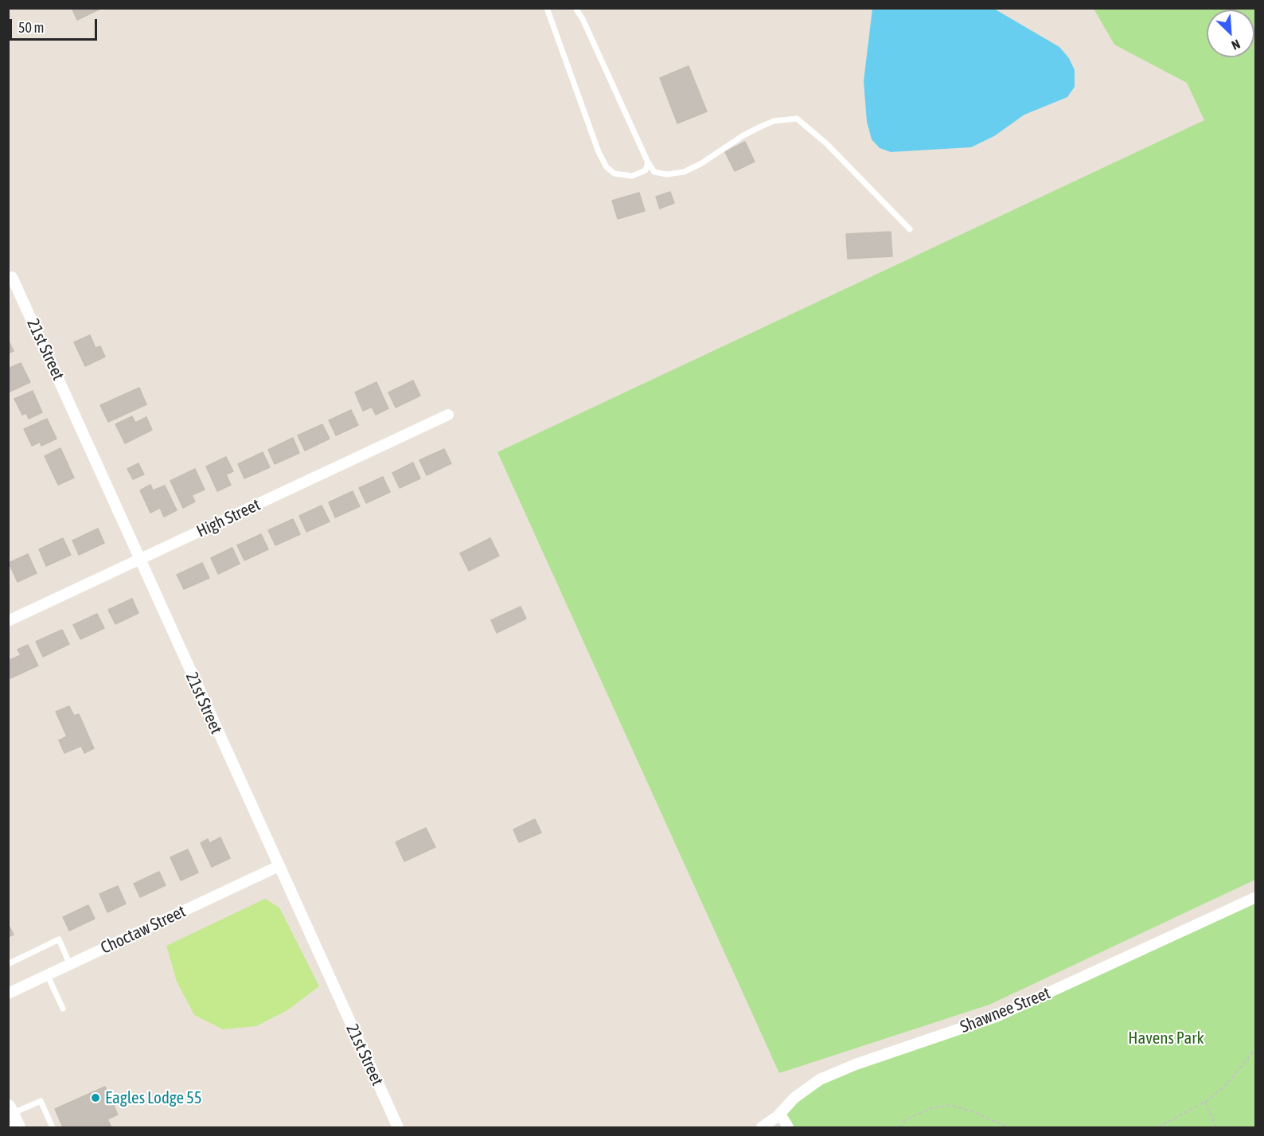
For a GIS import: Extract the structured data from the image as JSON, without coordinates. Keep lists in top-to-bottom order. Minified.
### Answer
{"streets":{"street":["21st Street","High Street","Choctaw Street","Shawnee Street"]},"crossings":[["21st Street","High Street"],["21st Street","Choctaw Street"]],"parks":["Havens Park"],"places":["Eagles Lodge 55"],"scale_bar":"50 m","north":"bottom right"}
